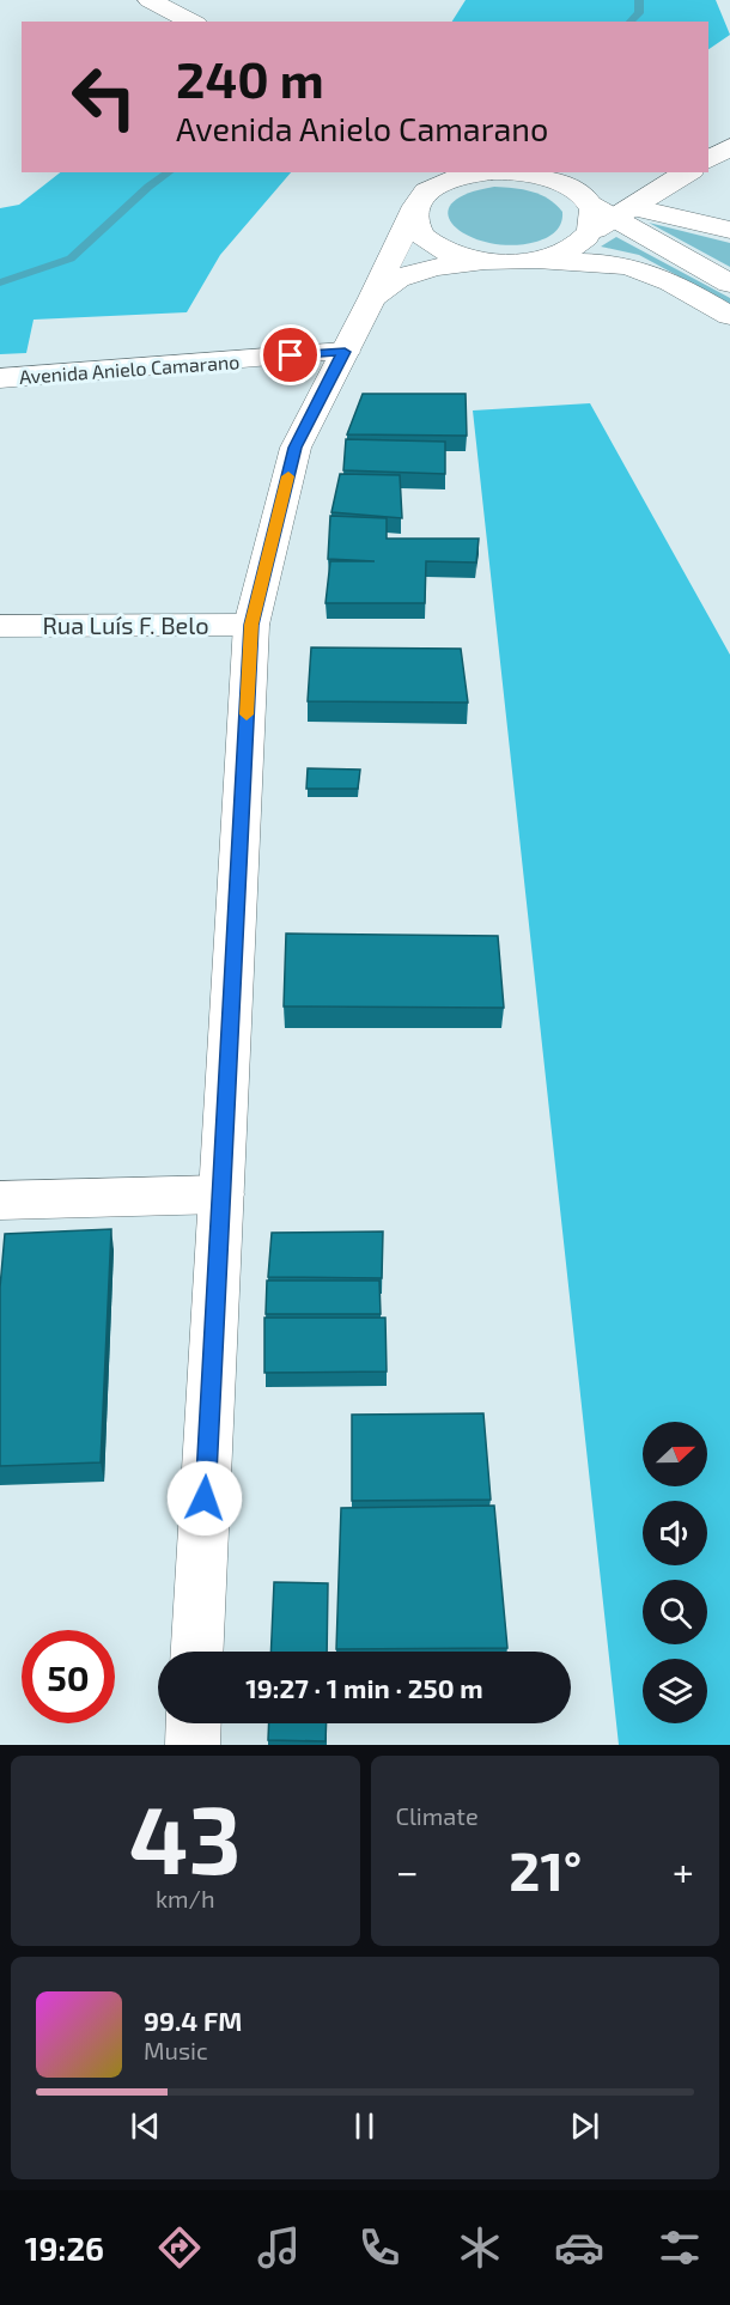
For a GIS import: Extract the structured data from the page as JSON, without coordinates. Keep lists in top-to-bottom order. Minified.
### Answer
{"streets":{"main road":["Avenida Anielo Camarano","Rua Luís F. Belo"]},"north":"right","page":{"turn":["240 m","Avenida Anielo Camarano"],"limit":"50","trip":"19:27 · 1 min · 250 m","tile":[["43","km/h"],"Climate"],"heat":["−","21°","+"],"song":["99.4 FM","Music"],"tabs":"19:26"}}
